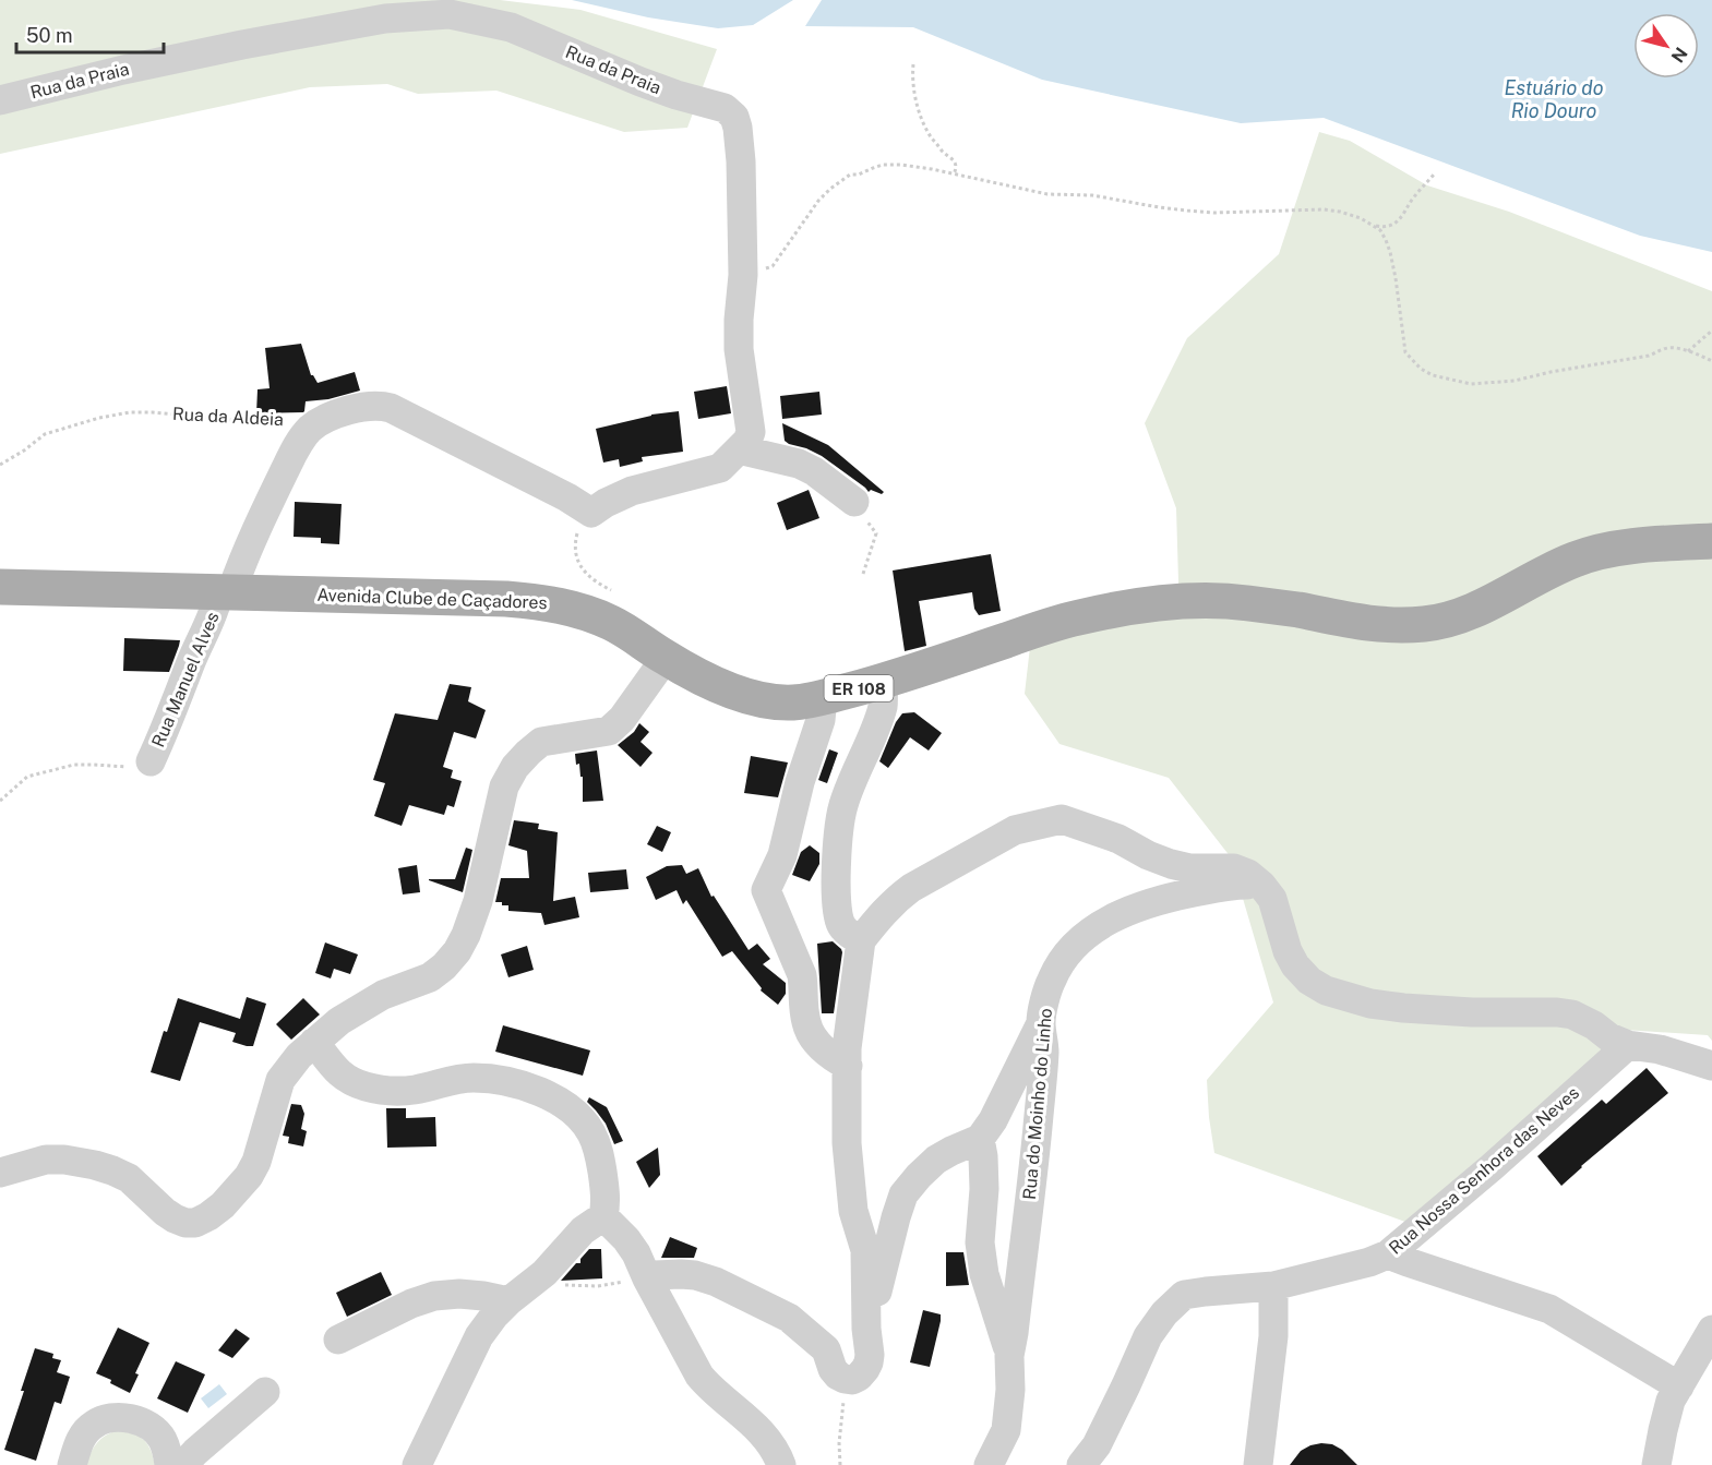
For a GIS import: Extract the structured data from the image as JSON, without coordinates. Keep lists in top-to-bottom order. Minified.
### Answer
{"streets":{"main road":["Avenida Clube de Caçadores","ER 108"],"street":["Rua da Praia","Rua Manuel Alves","Rua do Moinho do Linho","Rua Nossa Senhora das Neves"],"path":["Rua da Aldeia"]},"crossings":[["Rua da Aldeia","Rua Manuel Alves"],["Avenida Clube de Caçadores","Rua Manuel Alves"]],"water":["Estuário do Rio Douro"],"scale_bar":"50 m","north":"bottom right"}
